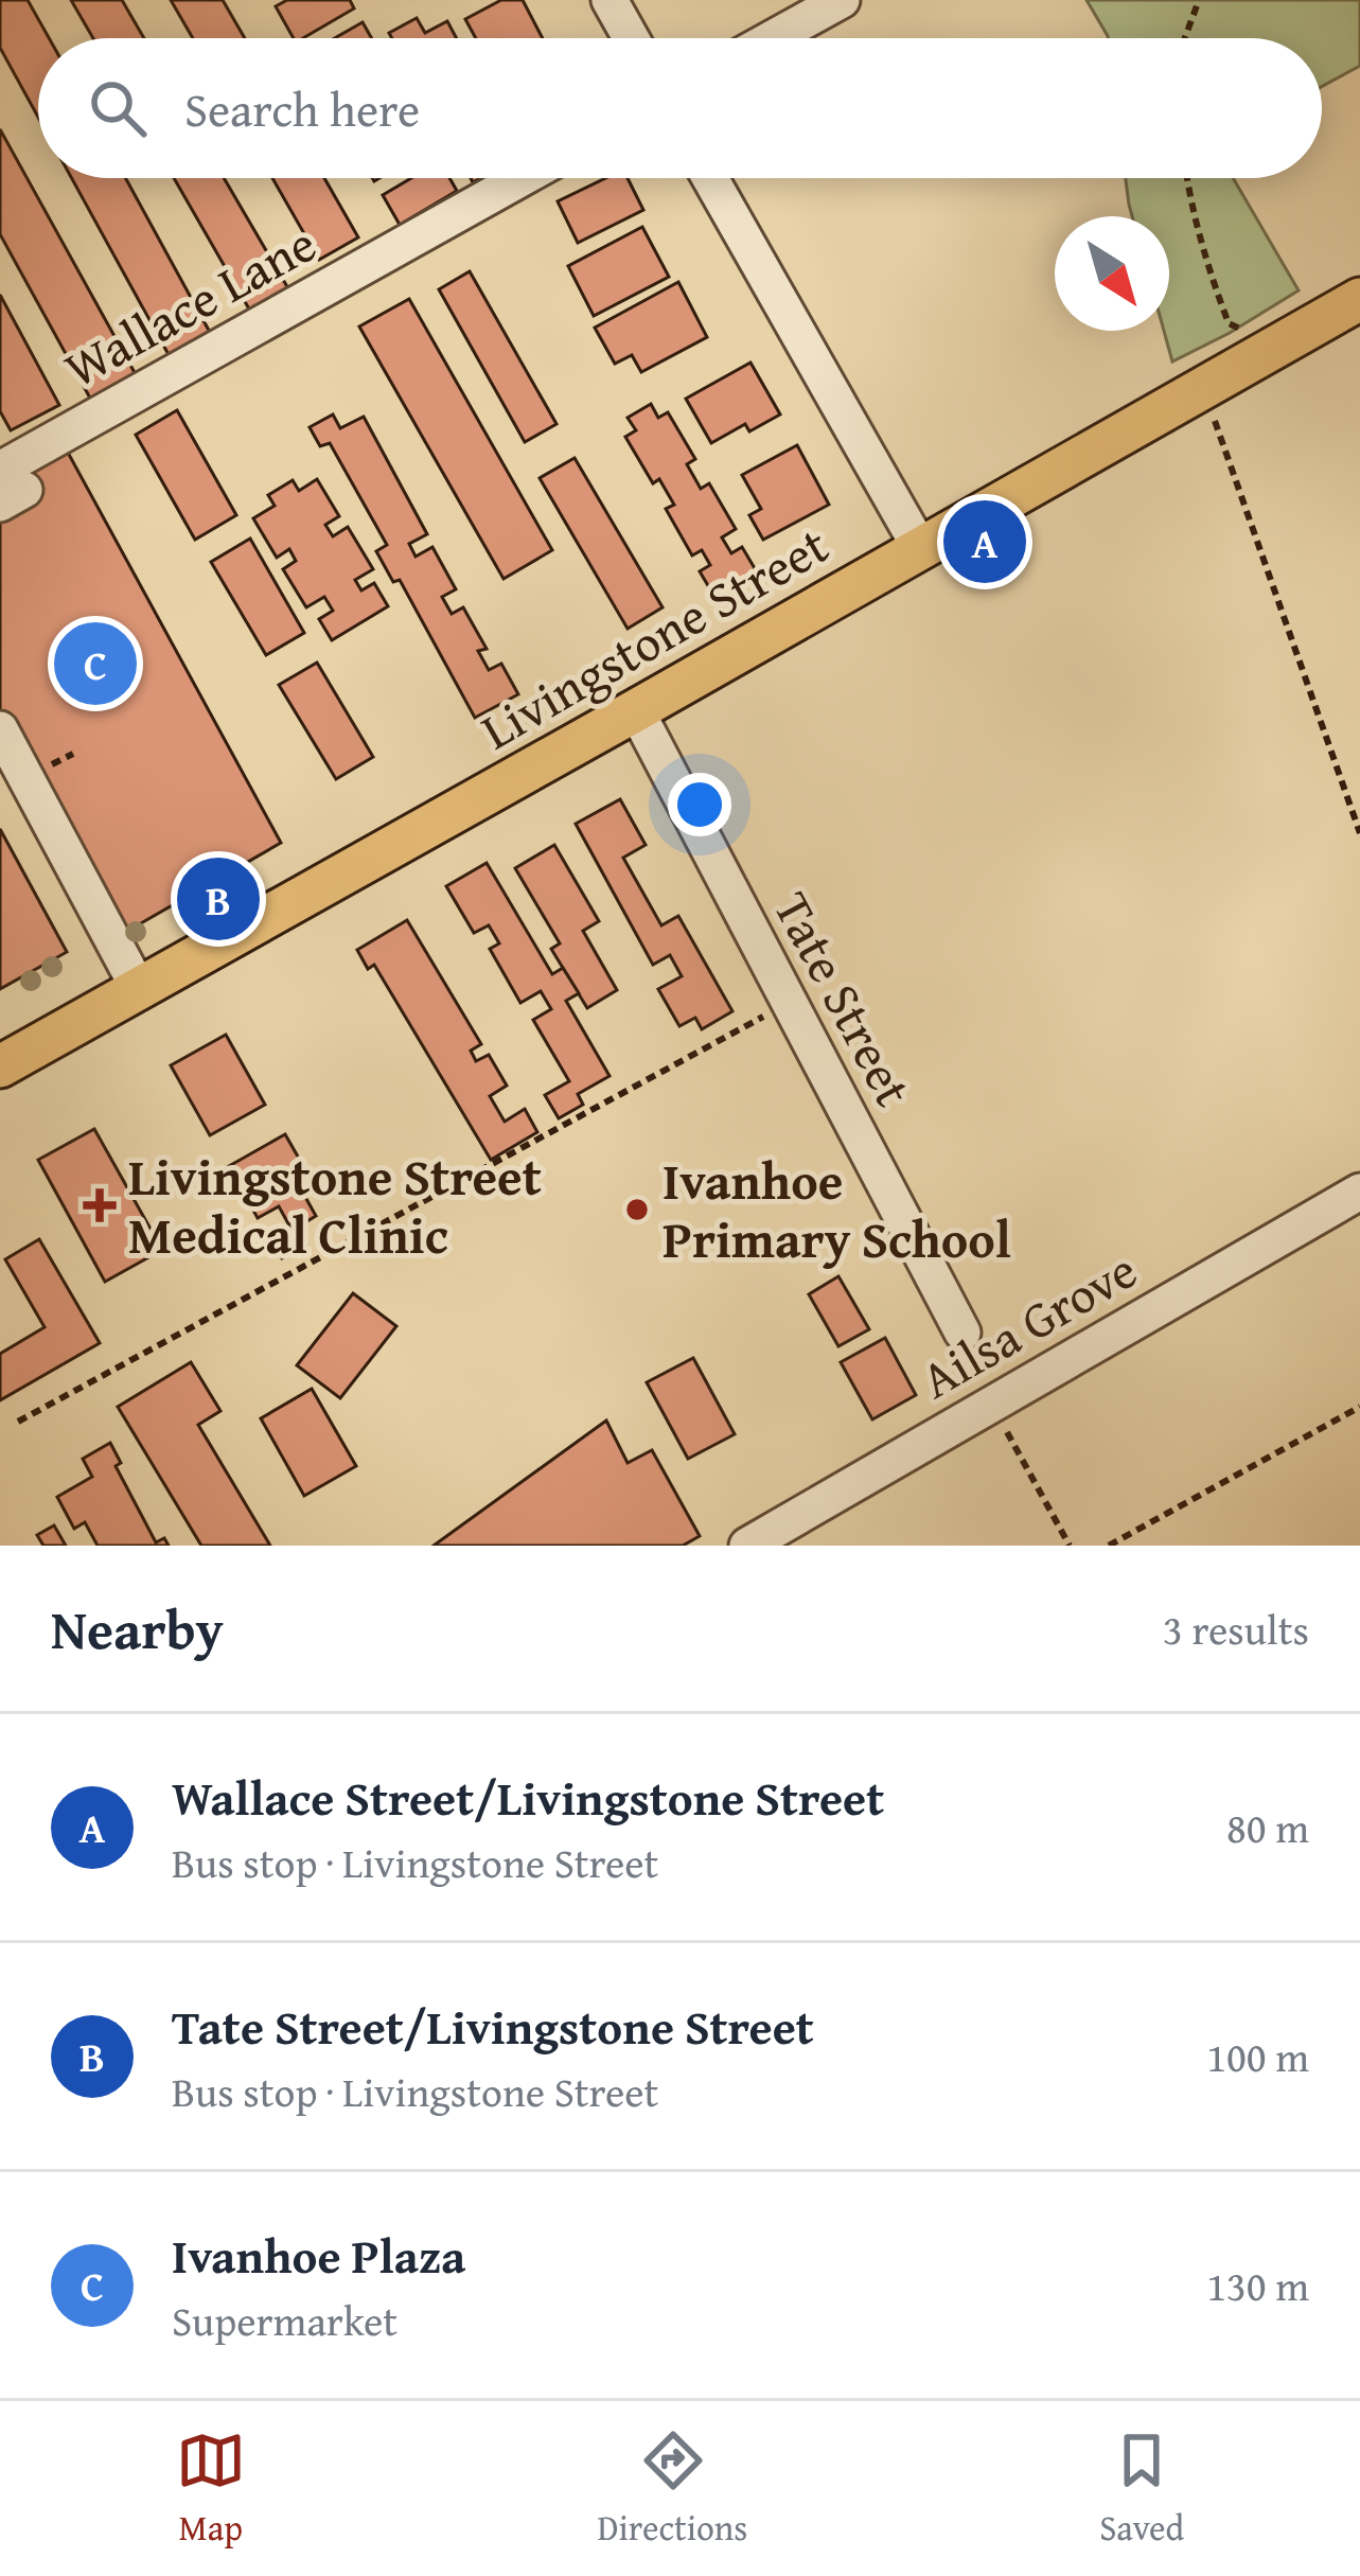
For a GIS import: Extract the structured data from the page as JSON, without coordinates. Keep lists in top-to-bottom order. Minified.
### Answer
{"streets":{"main road":["Livingstone Street"],"street":["Wallace Lane","Tate Street","Ailsa Grove"]},"crossings":[["Livingstone Street","Tate Street"]],"places":{"health":["Livingstone Street Medical Clinic"],"other":["Ivanhoe Primary School"]},"north":"bottom right","page":{"search":"Search here","pins":["A","C","B"],"heading":["Nearby","3 results"],"list":[{"mark":"A","name":"Wallace Street/Livingstone Street","note":"Bus stop · Livingstone Street","value":"80 m"},{"mark":"B","name":"Tate Street/Livingstone Street","note":"Bus stop · Livingstone Street","value":"100 m"},{"mark":"C","name":"Ivanhoe Plaza","note":"Supermarket","value":"130 m"}],"nav":["Map","Directions","Saved"]}}
